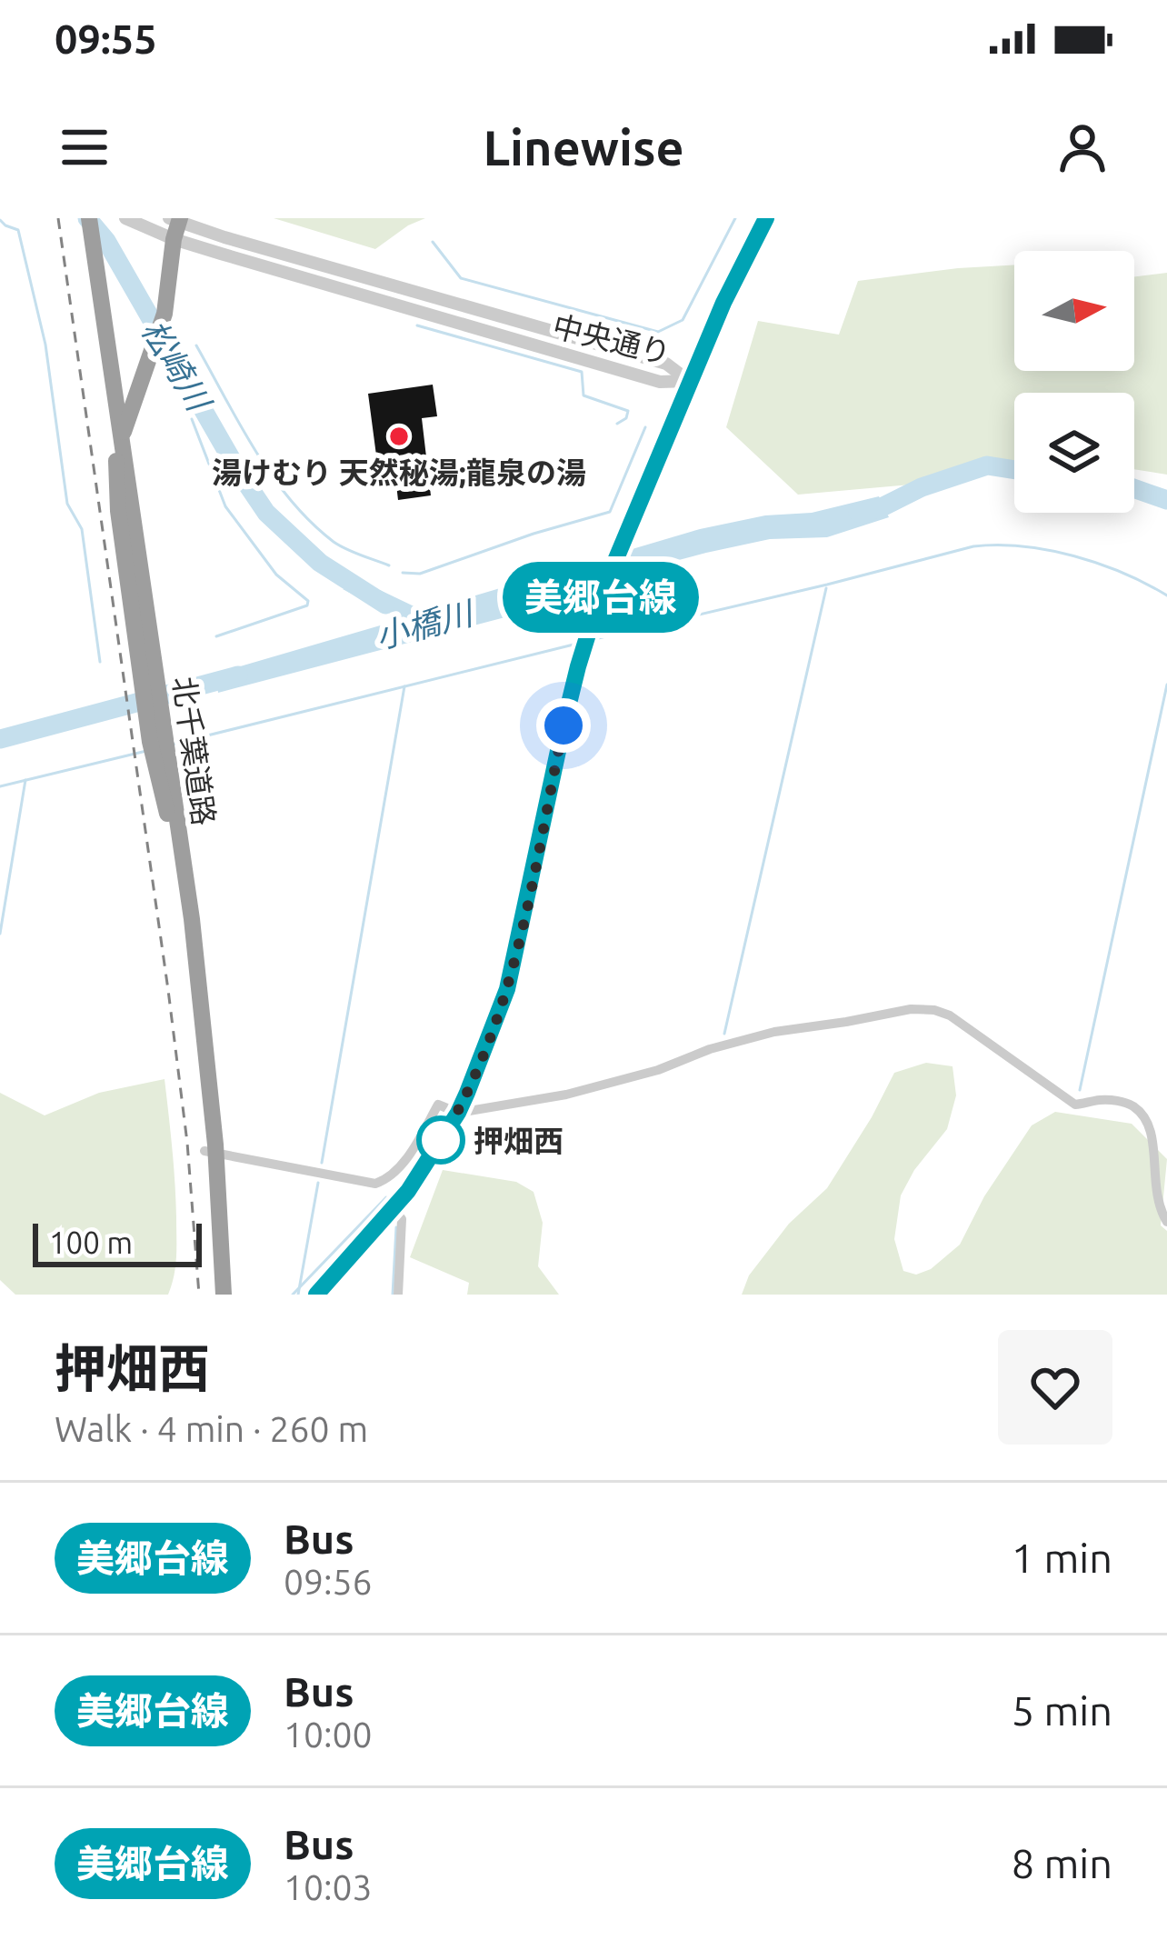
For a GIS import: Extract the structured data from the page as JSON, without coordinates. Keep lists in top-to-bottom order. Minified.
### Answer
{"streets":{"highway":["北千葉道路"],"street":["中央通り"]},"water":["松崎川","小橋川"],"places":["湯けむり 天然秘湯;龍泉の湯","押畑西"],"lines":["bus line 美郷台線"],"scale_bar":"100 m","north":"right","page":{"status":"09:55","header":"Linewise","on_map":"美郷台線","scale":"100 m","heading":["押畑西","Walk · 4 min · 260 m"],"list":[{"mark":"美郷台線","name":"Bus","note":"09:56","value":"1 min"},{"mark":"美郷台線","name":"Bus","note":"10:00","value":"5 min"},{"mark":"美郷台線","name":"Bus","note":"10:03","value":"8 min"}]}}
